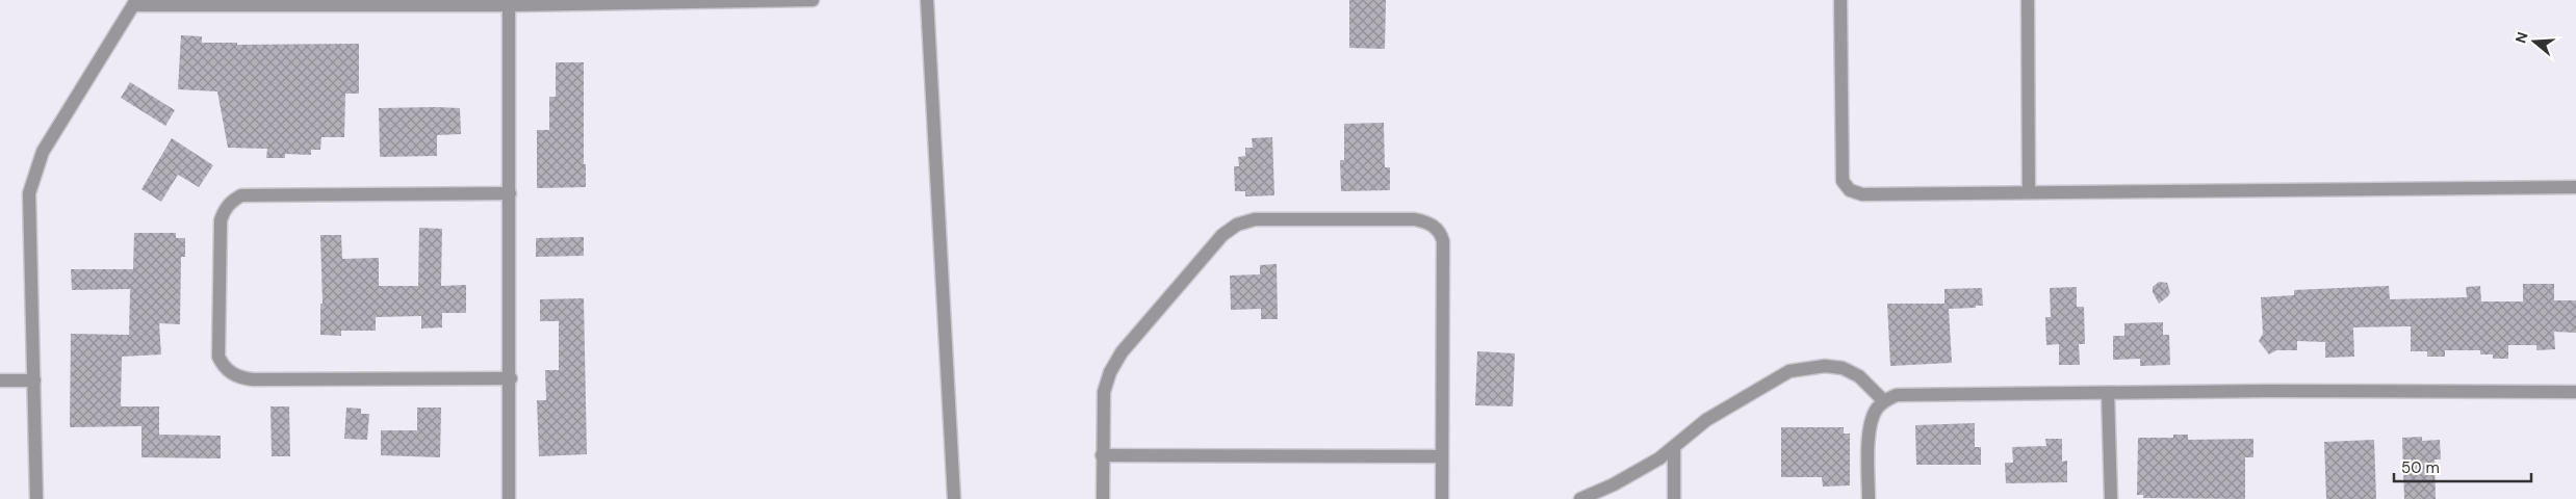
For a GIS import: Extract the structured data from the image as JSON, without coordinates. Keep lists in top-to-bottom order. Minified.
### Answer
{"scale_bar":"50 m","north":"left"}
